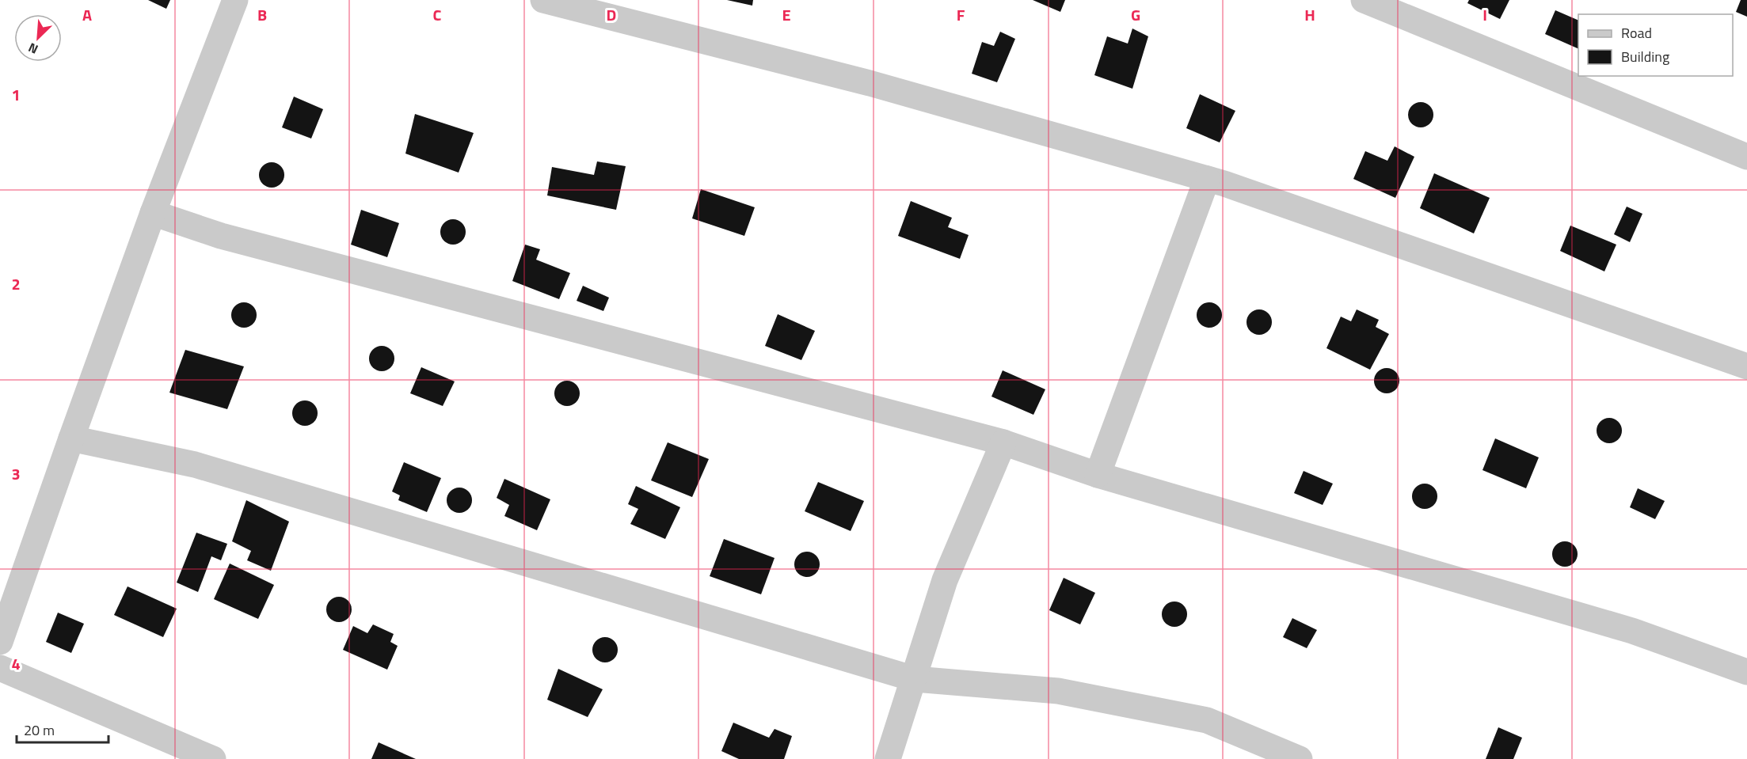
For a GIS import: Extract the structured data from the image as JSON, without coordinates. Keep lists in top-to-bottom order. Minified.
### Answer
{"legend":["Road","Building"],"scale_bar":"20 m","north":"bottom left","grid":{"columns":["A","B","C","D","E","F","G","H","I"],"rows":["1","2","3","4"]}}
